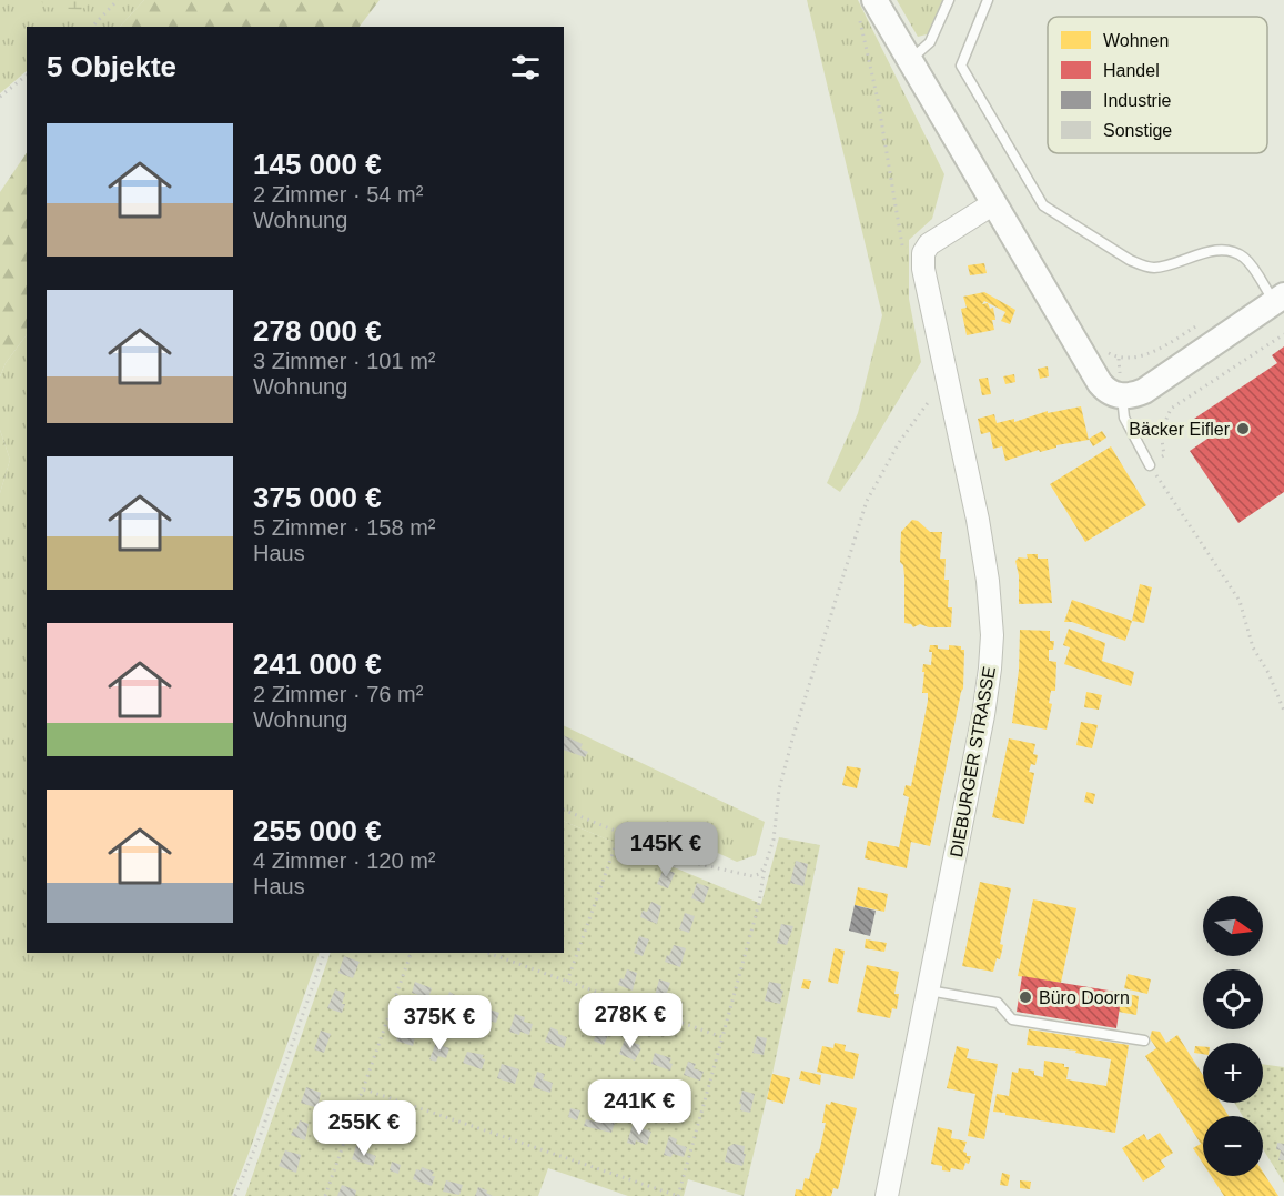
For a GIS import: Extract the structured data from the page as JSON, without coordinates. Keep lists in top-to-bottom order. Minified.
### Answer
{"streets":{"street":["DIEBURGER STRASSE"]},"places":["Bäcker Eifler","Büro Doorn"],"legend":["Wohnen","Handel","Industrie","Sonstige"],"north":"right","page":{"heading":"5 Objekte","list":[{"name":"145 000 €","note":"2 Zimmer · 54 m² · Wohnung"},{"name":"278 000 €","note":"3 Zimmer · 101 m² · Wohnung"},{"name":"375 000 €","note":"5 Zimmer · 158 m² · Haus"},{"name":"241 000 €","note":"2 Zimmer · 76 m² · Wohnung"},{"name":"255 000 €","note":"4 Zimmer · 120 m² · Haus"}],"price":["145K €","278K €","375K €","241K €","255K €"],"map_buttons":["+","−"]}}
